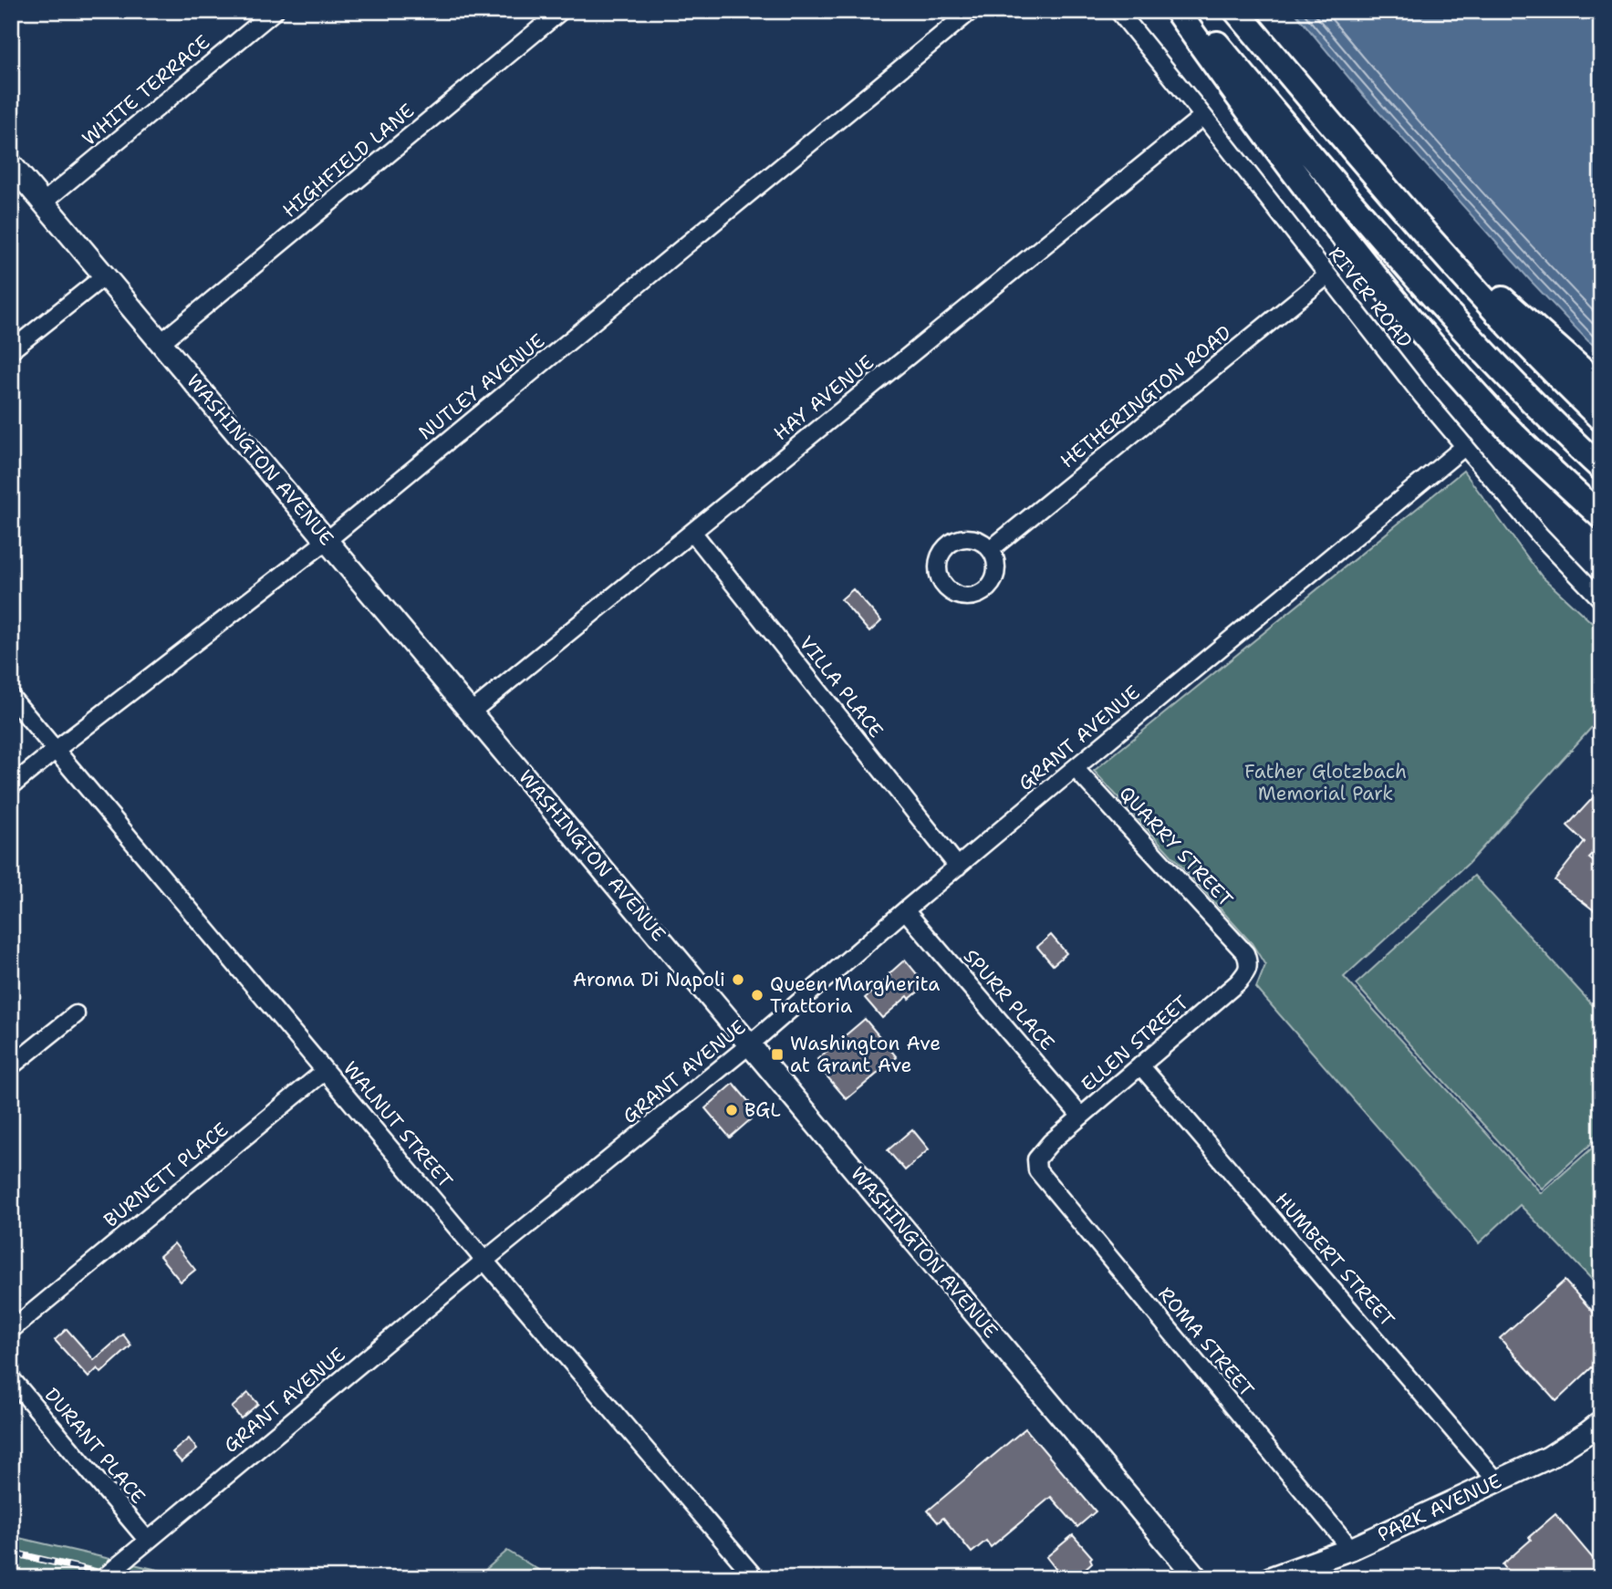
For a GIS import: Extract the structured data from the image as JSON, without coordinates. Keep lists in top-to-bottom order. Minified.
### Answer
{"streets":{"main road":["WASHINGTON AVENUE","PARK AVENUE"],"street":["WHITE TERRACE","HIGHFIELD LANE","RIVER ROAD","NUTLEY AVENUE","HETHERINGTON ROAD","HAY AVENUE","VILLA PLACE","GRANT AVENUE","QUARRY STREET","SPURR PLACE","ELLEN STREET","WALNUT STREET","BURNETT PLACE","HUMBERT STREET","ROMA STREET","DURANT PLACE"]},"crossings":[["WHITE TERRACE","WASHINGTON AVENUE"],["HIGHFIELD LANE","WASHINGTON AVENUE"],["RIVER ROAD","HETHERINGTON ROAD"],["RIVER ROAD","HAY AVENUE"],["RIVER ROAD","GRANT AVENUE"],["NUTLEY AVENUE","WASHINGTON AVENUE"],["NUTLEY AVENUE","WALNUT STREET"],["HAY AVENUE","WASHINGTON AVENUE"],["HAY AVENUE","VILLA PLACE"],["WASHINGTON AVENUE","GRANT AVENUE"],["VILLA PLACE","GRANT AVENUE"],["GRANT AVENUE","QUARRY STREET"],["GRANT AVENUE","SPURR PLACE"],["GRANT AVENUE","WALNUT STREET"],["GRANT AVENUE","DURANT PLACE"],["QUARRY STREET","ELLEN STREET"],["SPURR PLACE","ELLEN STREET"],["ELLEN STREET","HUMBERT STREET"],["ELLEN STREET","ROMA STREET"],["WALNUT STREET","BURNETT PLACE"],["HUMBERT STREET","PARK AVENUE"],["ROMA STREET","PARK AVENUE"]],"parks":["Father Glotzbach Memorial Park"],"places":{"other":["Aroma Di Napoli","Queen Margherita Trattoria","BGL"],"transit":["Washington Ave at Grant Ave"]}}
